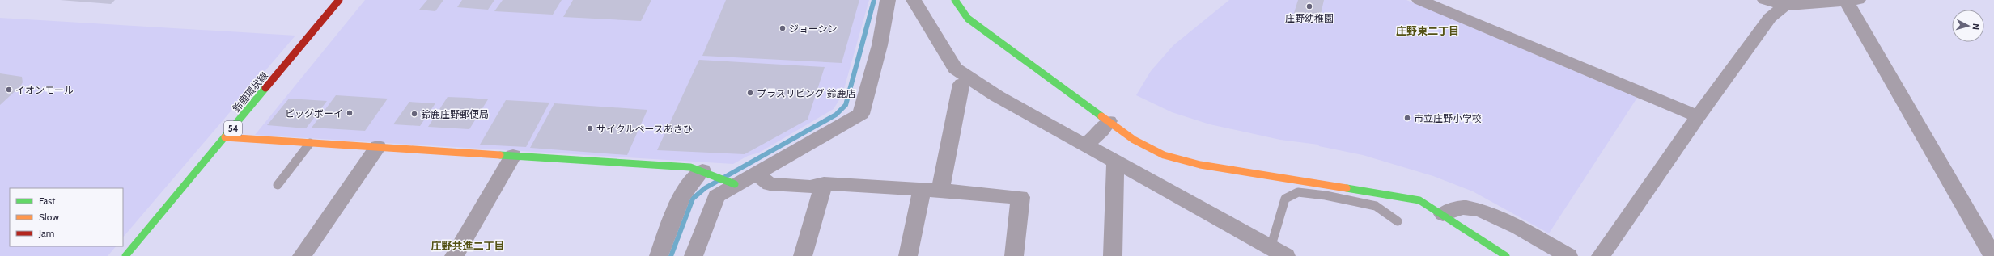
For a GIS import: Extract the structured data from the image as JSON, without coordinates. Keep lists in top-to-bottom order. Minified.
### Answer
{"streets":{"street":["鈴鹿環状線","54"]},"districts":["庄野東二丁目","庄野共進二丁目"],"places":["庄野幼稚園","ジョーシン","イオンモール","プラスリビング 鈴鹿店","ビッグボーイ","鈴鹿庄野郵便局","市立庄野小学校","サイクルベースあさひ"],"legend":["Fast","Slow","Jam"],"north":"right"}
